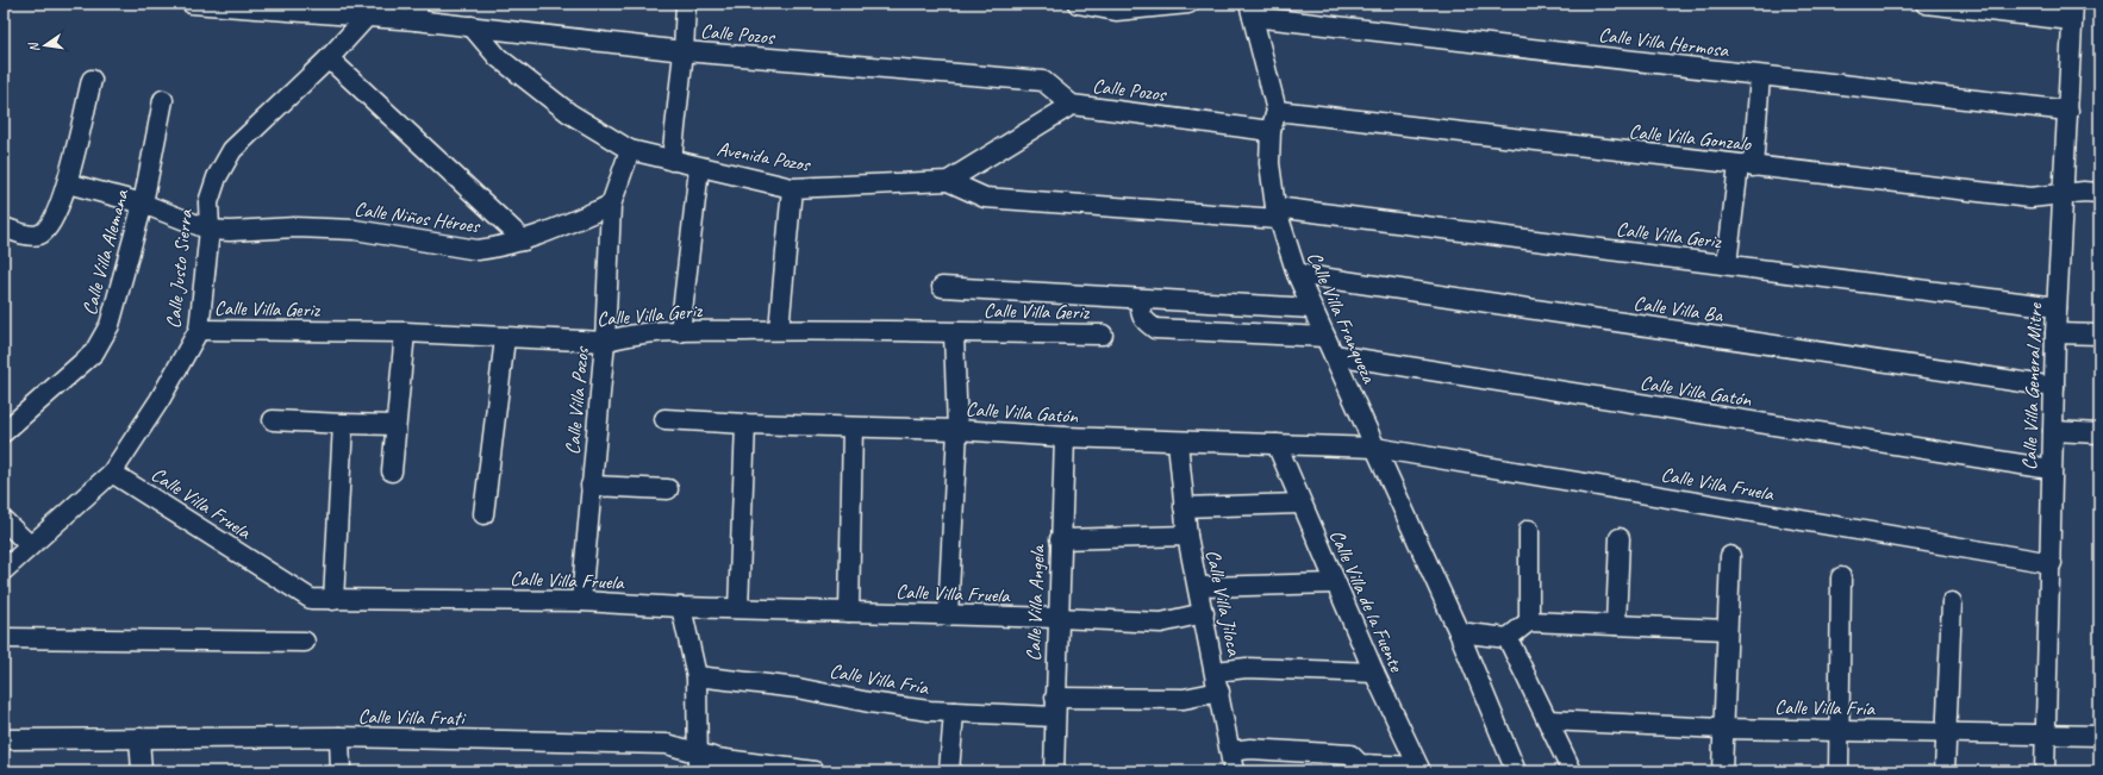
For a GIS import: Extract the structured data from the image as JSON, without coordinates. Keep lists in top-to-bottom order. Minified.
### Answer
{"streets":{"street":["Calle Pozos","Calle Villa Hermosa","Calle Villa Gonzalo","Avenida Pozos","Calle Niños Héroes","Calle Villa Geriz","Calle Villa Alemana","Calle Justo Sierra","Calle Villa Ba","Calle Villa Franqueza","Calle Villa General Mitre","Calle Villa Gatón","Calle Villa Pozos","Calle Villa Fruela","Calle Villa de la Fuente","Calle Villa Jiloca","Calle Villa Angela","Calle Villa Fría","Calle Villa Frati"]},"crossings":[["Calle Pozos","Avenida Pozos"],["Calle Pozos","Calle Justo Sierra"],["Calle Pozos","Calle Villa Franqueza"],["Calle Villa Hermosa","Calle Villa Franqueza"],["Calle Villa Hermosa","Calle Villa General Mitre"],["Calle Villa Gonzalo","Calle Villa Franqueza"],["Calle Villa Gonzalo","Calle Villa General Mitre"],["Avenida Pozos","Calle Villa Pozos"],["Calle Niños Héroes","Calle Villa Alemana"],["Calle Niños Héroes","Calle Justo Sierra"],["Calle Niños Héroes","Calle Villa Pozos"],["Calle Villa Geriz","Calle Justo Sierra"],["Calle Villa Geriz","Calle Villa Franqueza"],["Calle Villa Geriz","Calle Villa General Mitre"],["Calle Villa Geriz","Calle Villa Pozos"],["Calle Justo Sierra","Calle Villa Fruela"],["Calle Villa Ba","Calle Villa Franqueza"],["Calle Villa Ba","Calle Villa General Mitre"],["Calle Villa Franqueza","Calle Villa Gatón"],["Calle Villa Franqueza","Calle Villa Fruela"],["Calle Villa General Mitre","Calle Villa Gatón"],["Calle Villa General Mitre","Calle Villa Fruela"],["Calle Villa General Mitre","Calle Villa Fría"],["Calle Villa Gatón","Calle Villa Fruela"],["Calle Villa Gatón","Calle Villa de la Fuente"],["Calle Villa Gatón","Calle Villa Jiloca"],["Calle Villa Gatón","Calle Villa Angela"],["Calle Villa Pozos","Calle Villa Fruela"],["Calle Villa Fruela","Calle Villa Jiloca"],["Calle Villa Fruela","Calle Villa Angela"],["Calle Villa Angela","Calle Villa Fría"]],"north":"left"}
